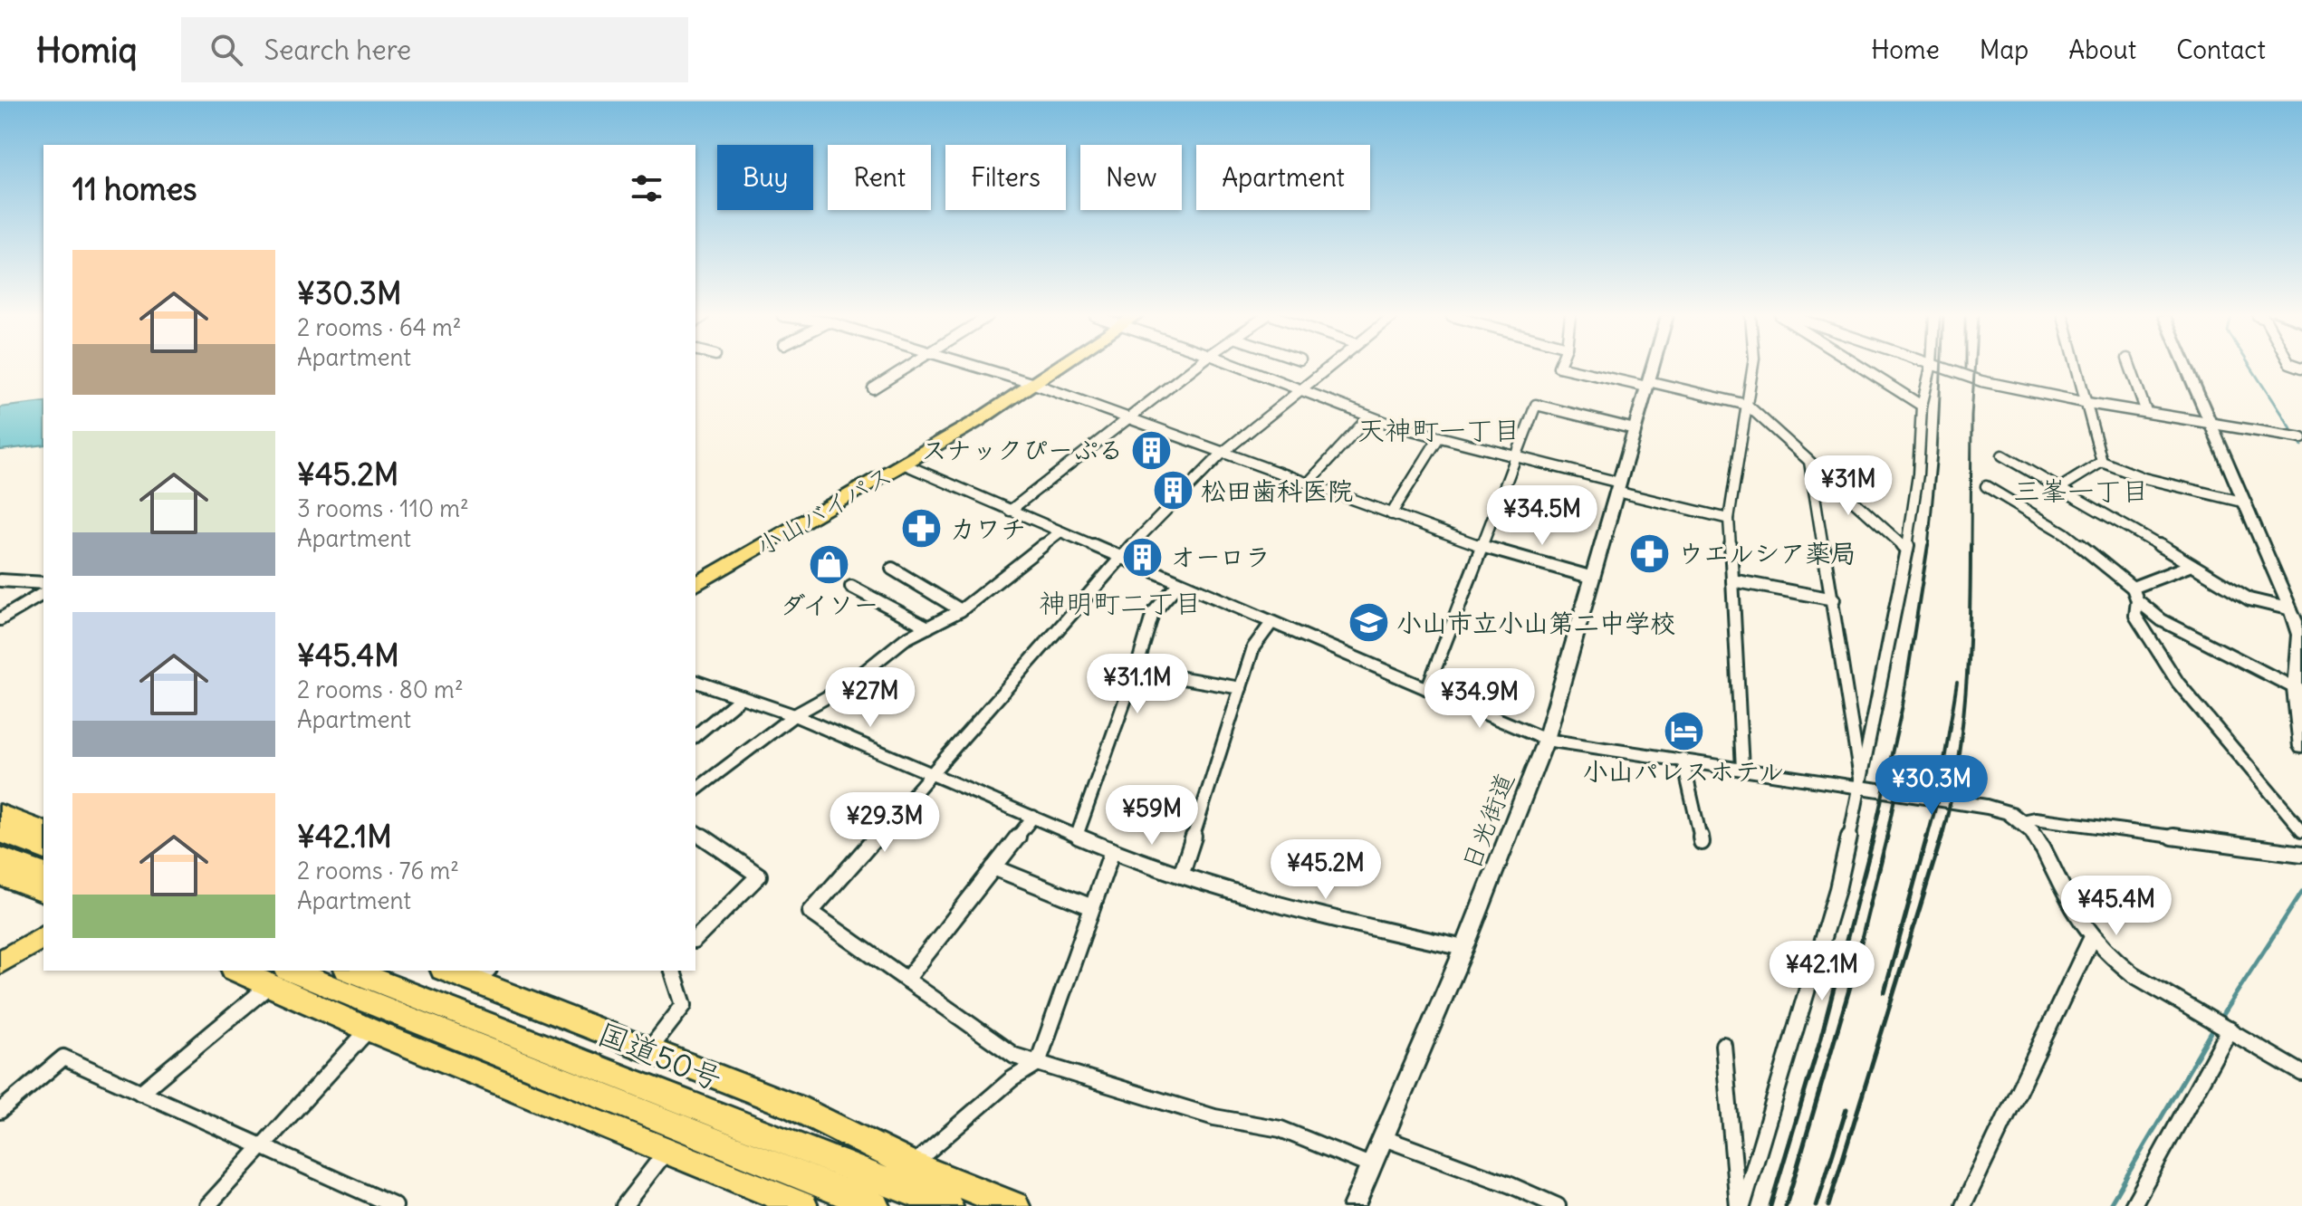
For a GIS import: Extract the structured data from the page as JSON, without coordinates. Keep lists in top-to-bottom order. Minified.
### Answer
{"streets":{"highway":["小山バイパス","国道50号"],"main road":["日光街道"]},"districts":["天神町一丁目","三峯一丁目","神明町二丁目"],"places":{"building":["スナックぴーぷる","松田歯科医院","オーロラ"],"pharmacy":["カワチ","ウエルシア薬局"],"shop":["ダイソー"],"school or university":["小山市立小山第二中学校"],"hotel":["小山パレスホテル"]},"page":{"header":"Homiq","search":"Search here","nav":["Home","Map","About","Contact"],"chip":["Buy","Rent","Filters","New","Apartment"],"heading":"11 homes","list":[{"name":"¥30.3M","note":"2 rooms · 64 m² · Apartment"},{"name":"¥45.2M","note":"3 rooms · 110 m² · Apartment"},{"name":"¥45.4M","note":"2 rooms · 80 m² · Apartment"},{"name":"¥42.1M","note":"2 rooms · 76 m² · Apartment"}],"price":["¥31M","¥34.5M","¥31.1M","¥27M","¥34.9M","¥30.3M","¥59M","¥29.3M","¥45.2M","¥45.4M","¥42.1M"]}}
